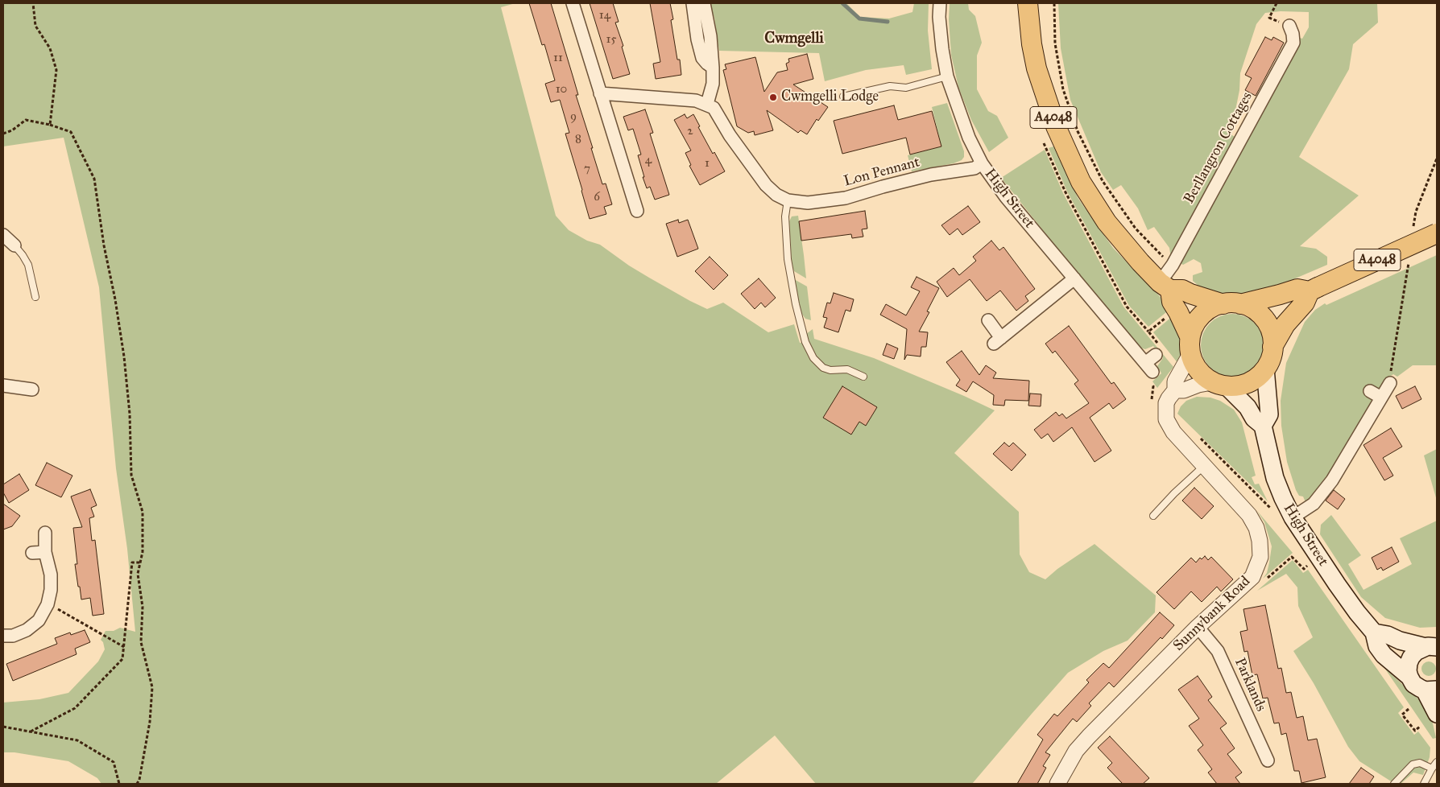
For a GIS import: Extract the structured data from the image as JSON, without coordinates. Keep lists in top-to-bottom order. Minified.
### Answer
{"streets":{"main road":["A4048","High Street"],"street":["Berllangron Cottages","Lon Pennant","Sunnybank Road","Parklands"]},"crossings":[["A4048","Berllangron Cottages"],["A4048","High Street"],["A4048","Sunnybank Road"],["Lon Pennant","High Street"],["High Street","Sunnybank Road"],["Sunnybank Road","Parklands"]],"districts":["Cwmgelli"],"places":["Cwmgelli Lodge"],"house_numbers":["14","15","11","10","9","2","8","4","1","7","6"]}
